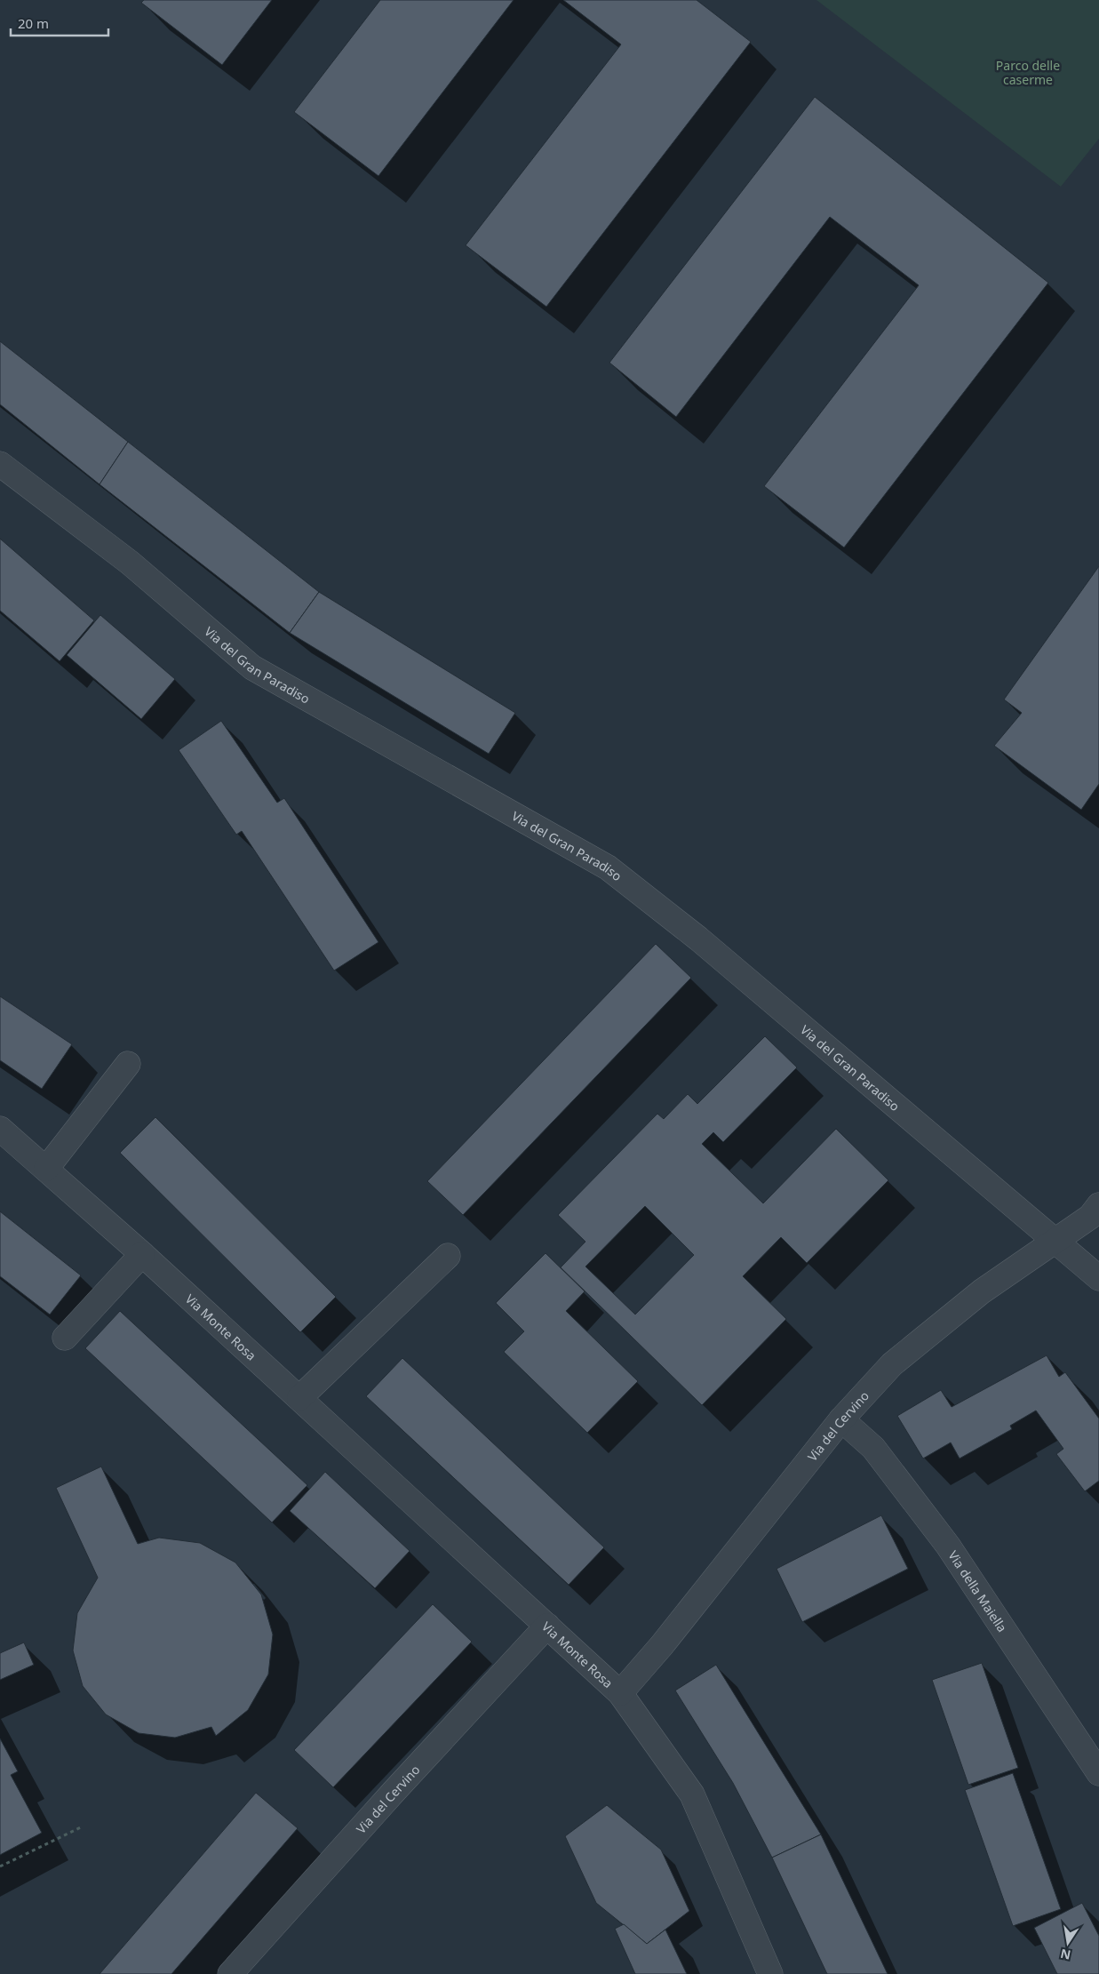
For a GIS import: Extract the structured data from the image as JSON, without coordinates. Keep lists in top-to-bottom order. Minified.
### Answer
{"streets":{"street":["Via del Gran Paradiso","Via Monte Rosa","Via del Cervino","Via della Maiella"]},"crossings":[["Via del Gran Paradiso","Via del Cervino"],["Via Monte Rosa","Via del Cervino"],["Via del Cervino","Via della Maiella"]],"parks":["Parco delle caserme"],"scale_bar":"20 m","north":"bottom"}
